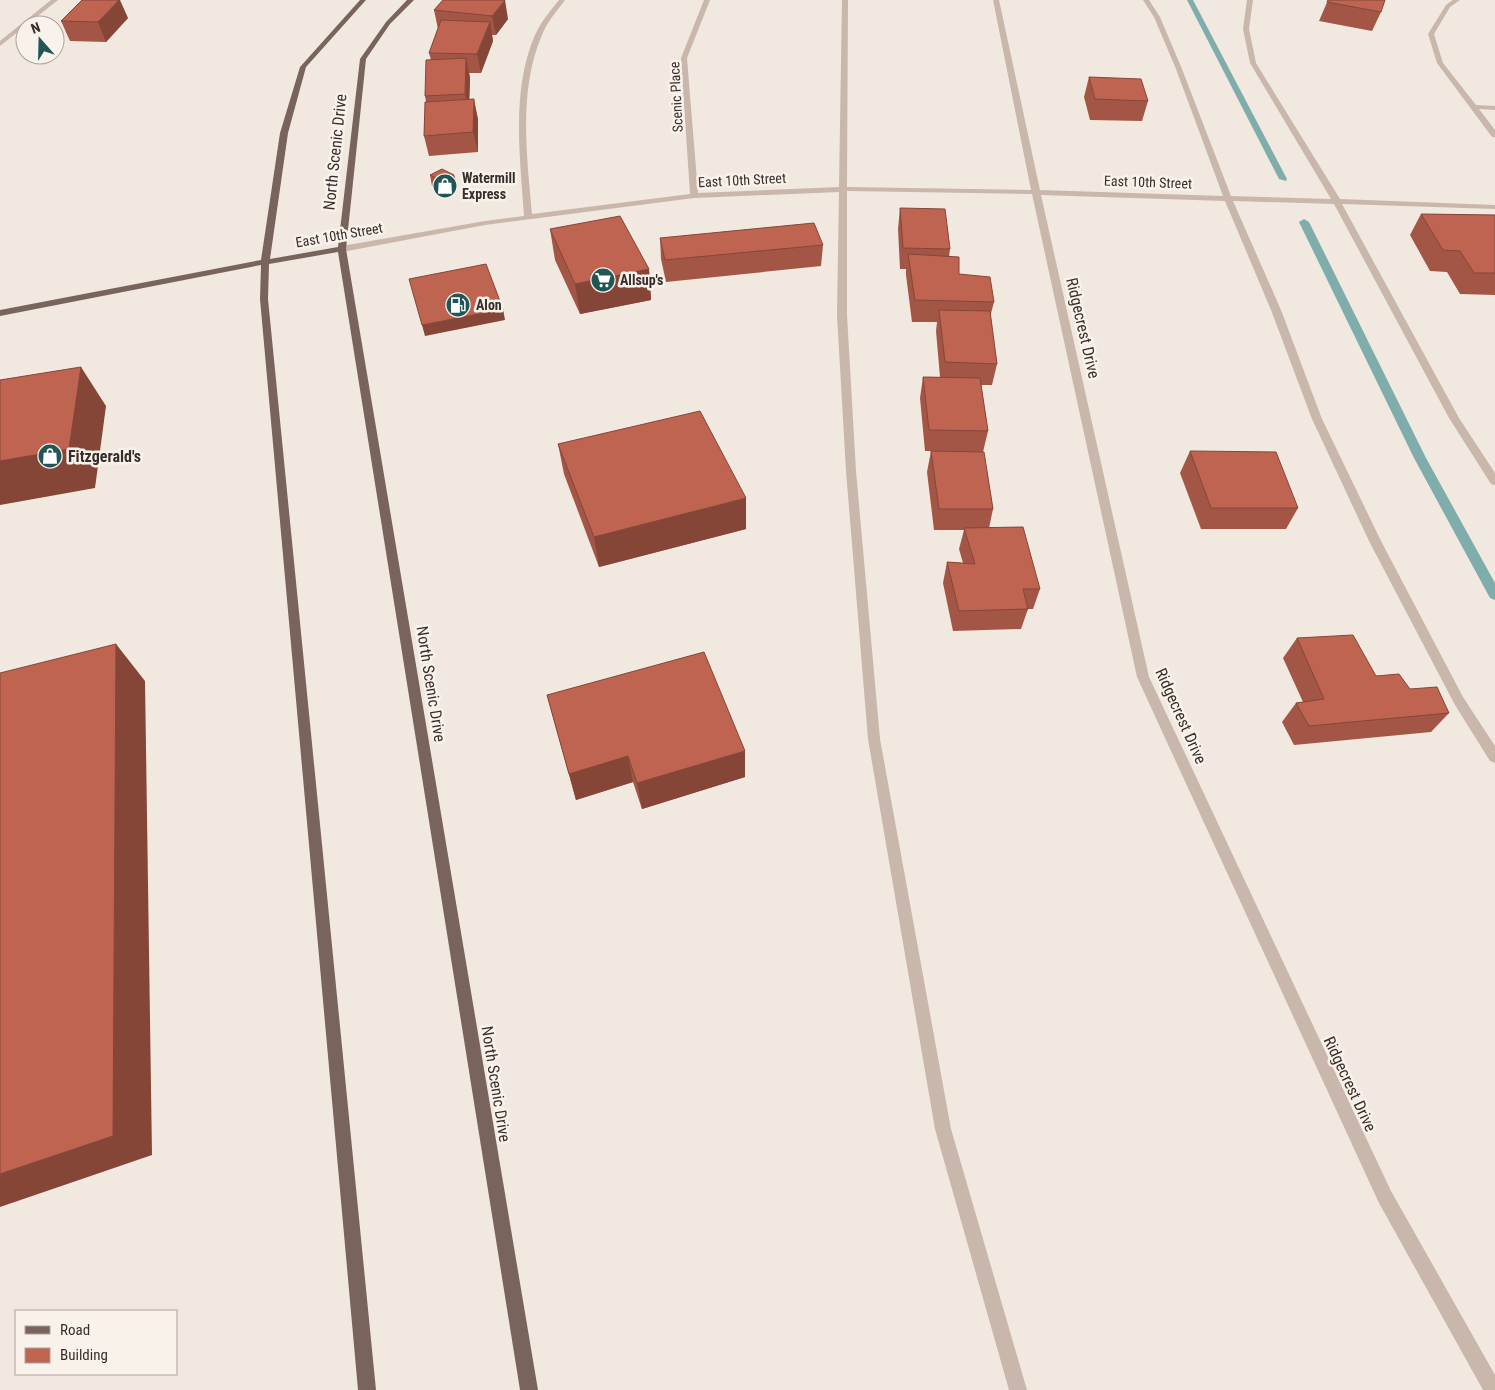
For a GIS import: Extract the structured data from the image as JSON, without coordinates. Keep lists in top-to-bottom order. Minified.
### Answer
{"streets":{"main road":["North Scenic Drive","East 10th Street"],"street":["Scenic Place","Ridgecrest Drive"]},"crossings":[["Scenic Place","East 10th Street"],["North Scenic Drive","East 10th Street"],["East 10th Street","Ridgecrest Drive"]],"places":{"shop":["Watermill Express","Fitzgerald's"],"supermarket":["Allsup's"],"fuel station":["Alon"]},"legend":["Road","Building"],"north":"top"}
